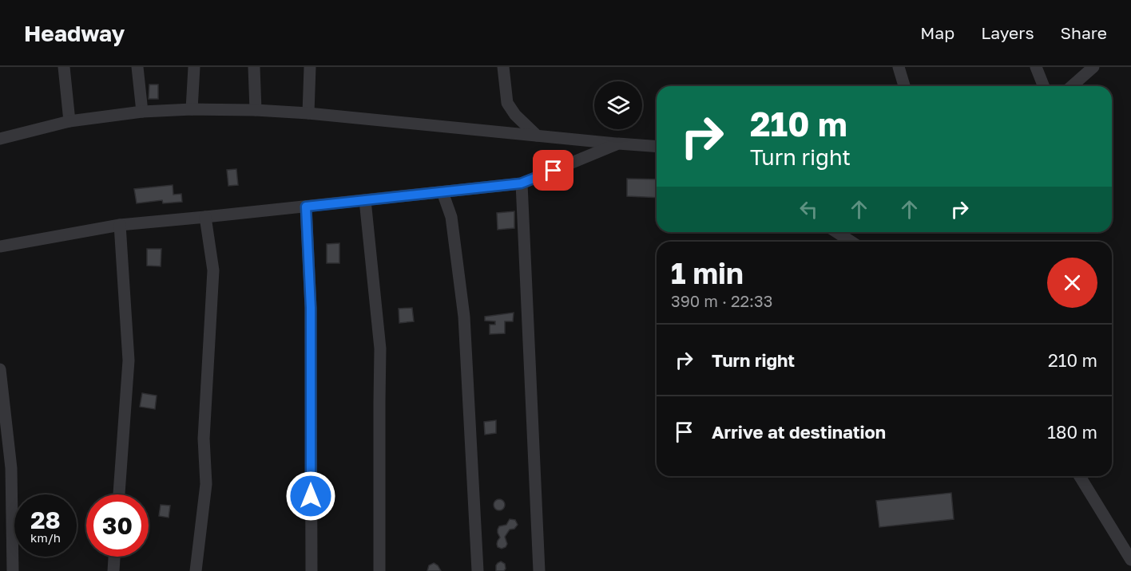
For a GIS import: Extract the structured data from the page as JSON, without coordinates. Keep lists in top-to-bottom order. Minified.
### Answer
{"page":{"header":"Headway","nav":["Map","Layers","Share"],"turn":["210 m","Turn right"],"heading":["1 min","390 m · 22:33"],"list":[{"name":"Turn right","value":"210 m"},{"name":"Arrive at destination","value":"180 m"}],"speed":"28 km/h","limit":"30"}}
